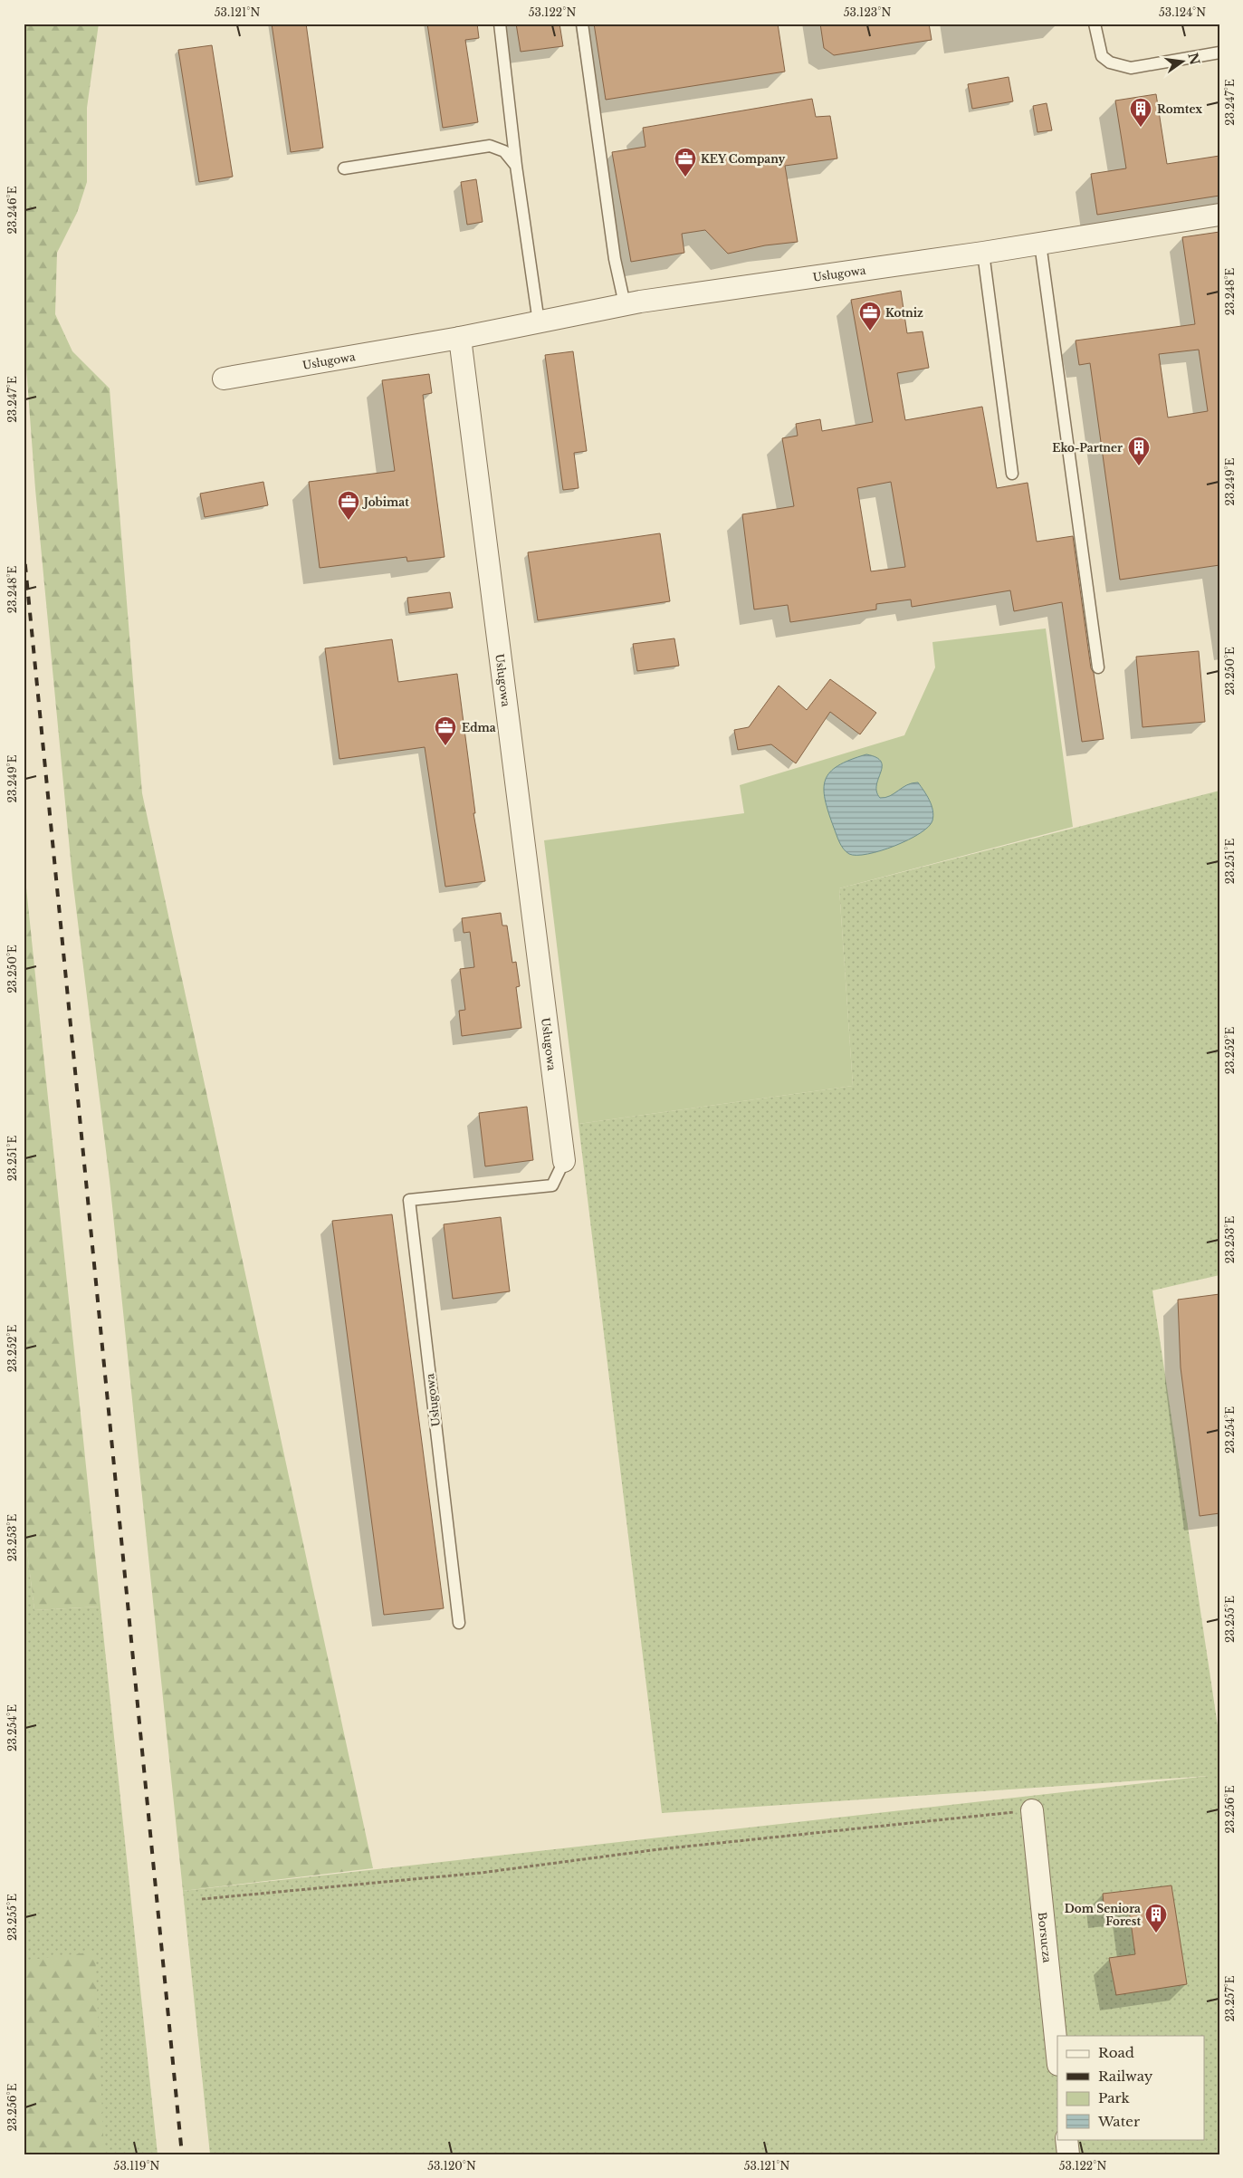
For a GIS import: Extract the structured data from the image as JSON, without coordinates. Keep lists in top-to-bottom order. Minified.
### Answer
{"streets":{"street":["Usługowa","Borsucza"]},"places":{"building":["Romtex","Eko-Partner","Dom Seniora Forest"],"office":["KEY Company","Kotniz","Jobimat","Edma"]},"legend":["Road","Railway","Park","Water"],"north":"right","coordinates":["53.121°N","53.122°N","53.123°N","53.124°N","23.247°E","23.246°E","23.248°E","23.249°E","23.250°E","23.251°E","23.252°E","23.253°E","23.254°E","23.255°E","23.256°E","23.257°E","53.119°N","53.120°N"]}
